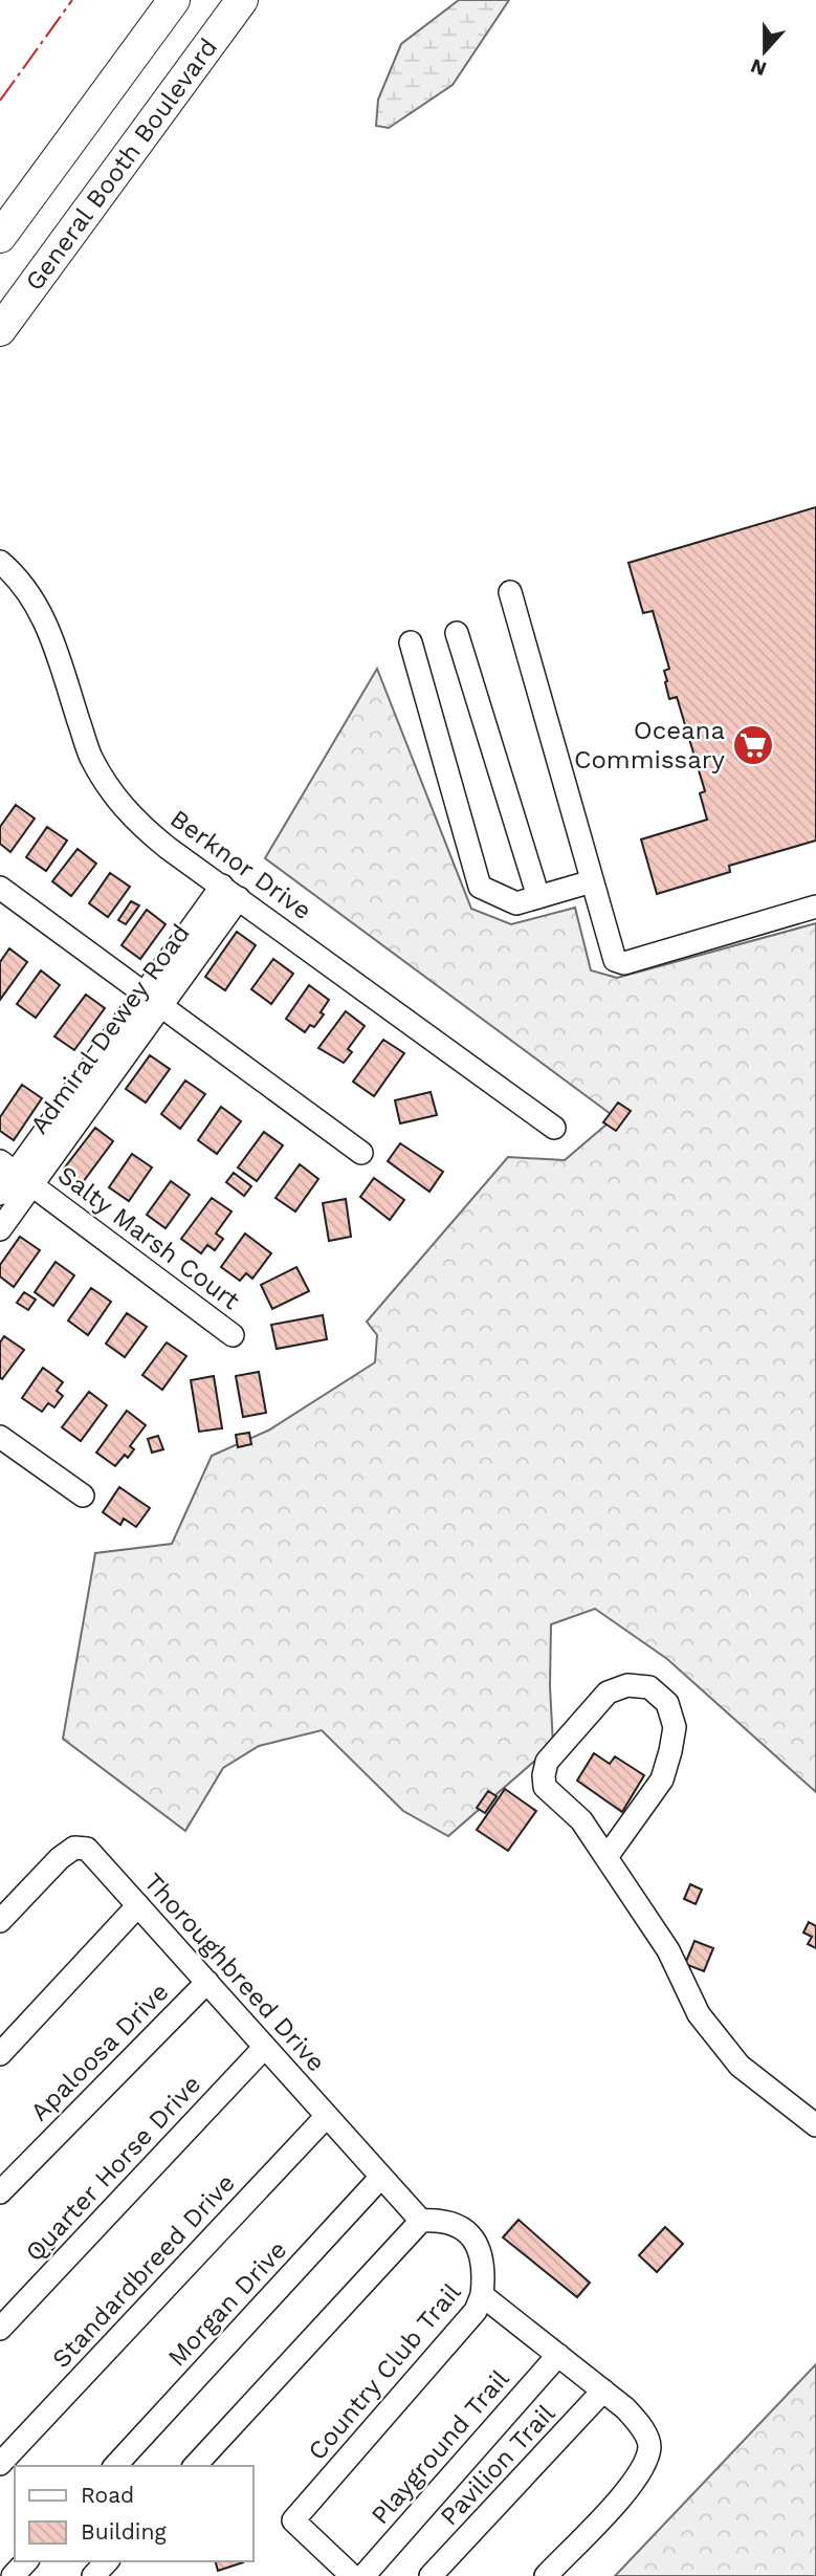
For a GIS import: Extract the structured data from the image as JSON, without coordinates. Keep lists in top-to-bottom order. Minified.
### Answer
{"streets":{"highway":["General Booth Boulevard"],"street":["Berknor Drive","Admiral Dewey Road","Salty Marsh Court","Thoroughbreed Drive","Apaloosa Drive","Quarter Horse Drive","Standardbreed Drive","Morgan Drive","Country Club Trail","Playground Trail","Pavilion Trail"]},"crossings":[["Berknor Drive","Admiral Dewey Road"],["Admiral Dewey Road","Salty Marsh Court"],["Thoroughbreed Drive","Apaloosa Drive"],["Thoroughbreed Drive","Quarter Horse Drive"],["Thoroughbreed Drive","Standardbreed Drive"],["Thoroughbreed Drive","Morgan Drive"],["Country Club Trail","Playground Trail"],["Country Club Trail","Pavilion Trail"]],"places":{"supermarket":["Oceana Commissary"]},"legend":["Road","Building"],"north":"bottom"}
